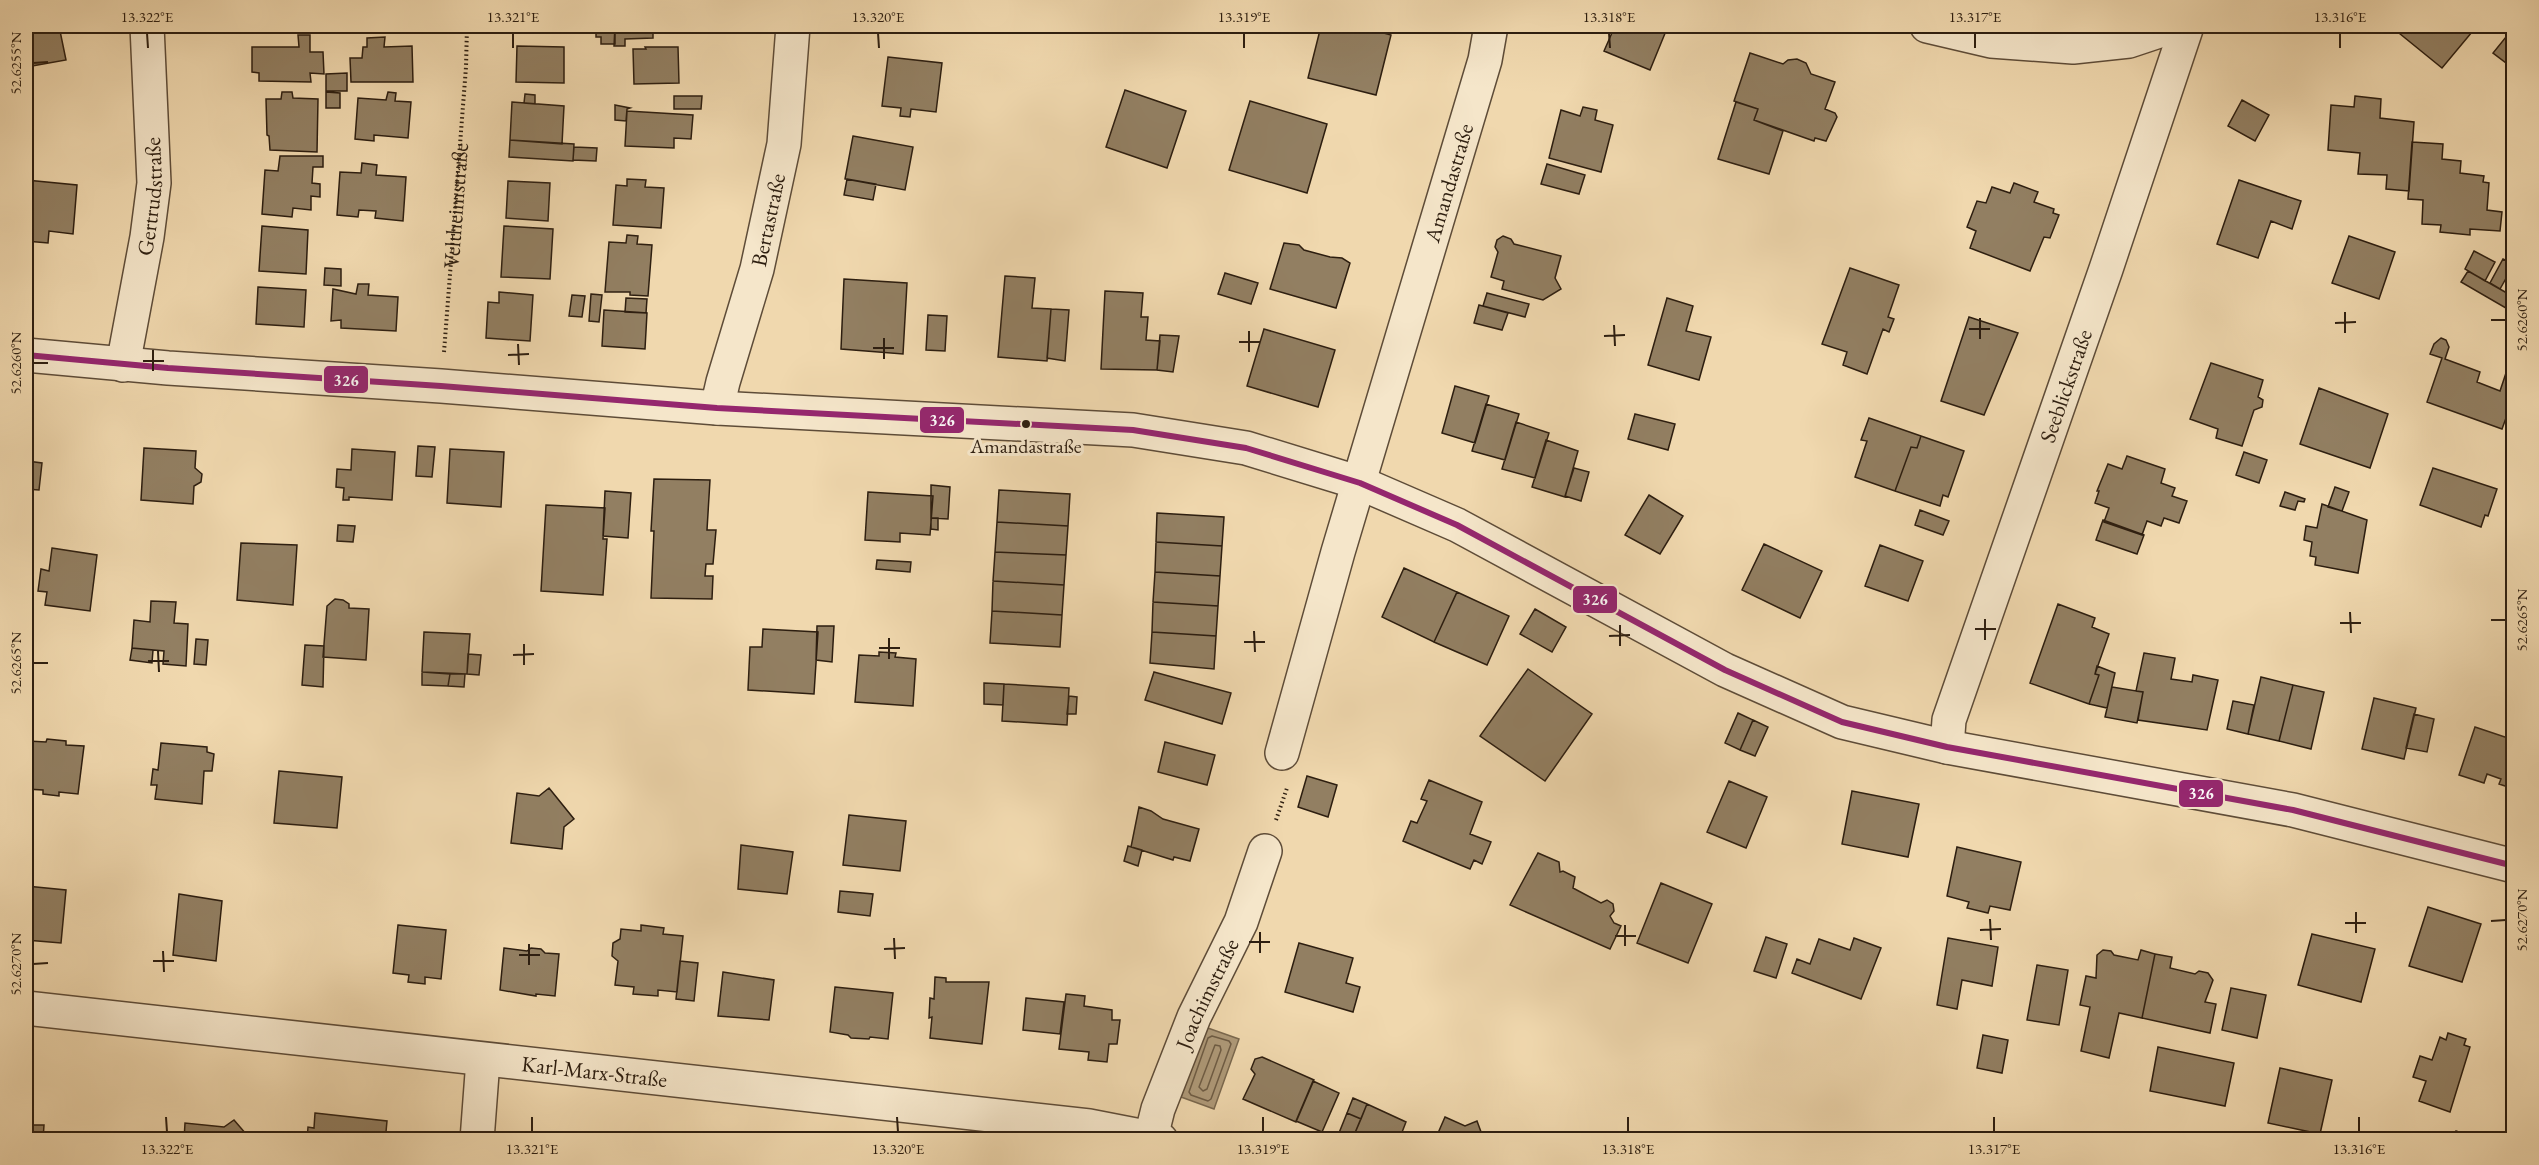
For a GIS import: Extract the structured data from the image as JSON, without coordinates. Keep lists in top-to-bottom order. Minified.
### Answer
{"streets":{"street":["Amandastraße","Gertrudstraße","Bertastraße","Seeblickstraße","Joachimstraße","Karl-Marx-Straße"],"path":["Veltheimstraße"]},"crossings":[["Joachimstraße","Karl-Marx-Straße"]],"places":["Amandastraße"],"lines":["transit line 326"],"coordinates":["13.322°E","13.321°E","13.320°E","13.319°E","13.318°E","13.317°E","13.316°E","52.6255°N","52.6260°N","52.6265°N","52.6270°N"]}
